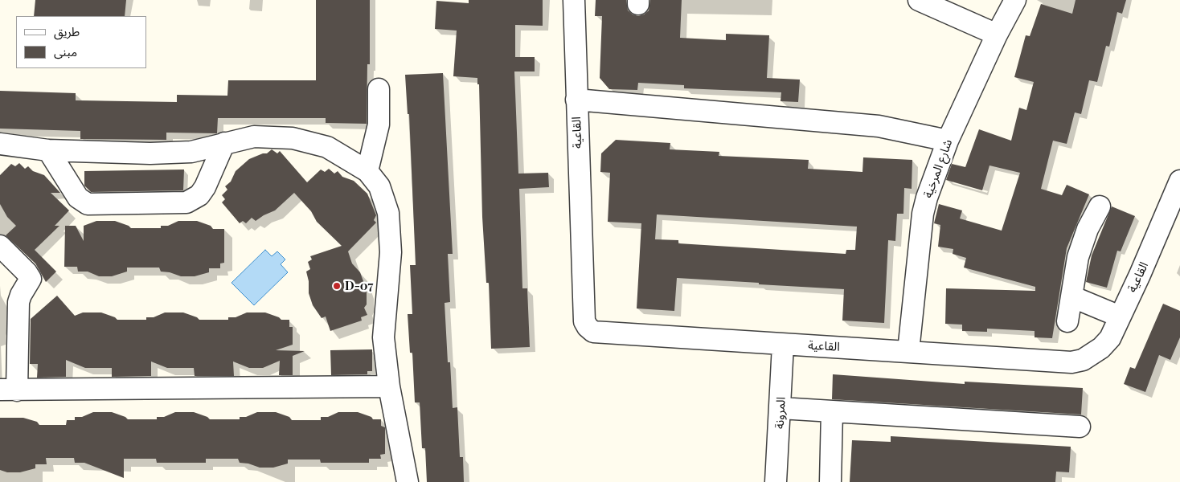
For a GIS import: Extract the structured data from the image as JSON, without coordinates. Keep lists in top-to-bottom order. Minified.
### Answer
{"streets":{"street":["القاعية","شارع المرخية","المرونة"]},"crossings":[["القاعية","شارع المرخية"],["القاعية","المرونة"]],"places":["D-07"],"legend":["طريق","مبنى"]}
